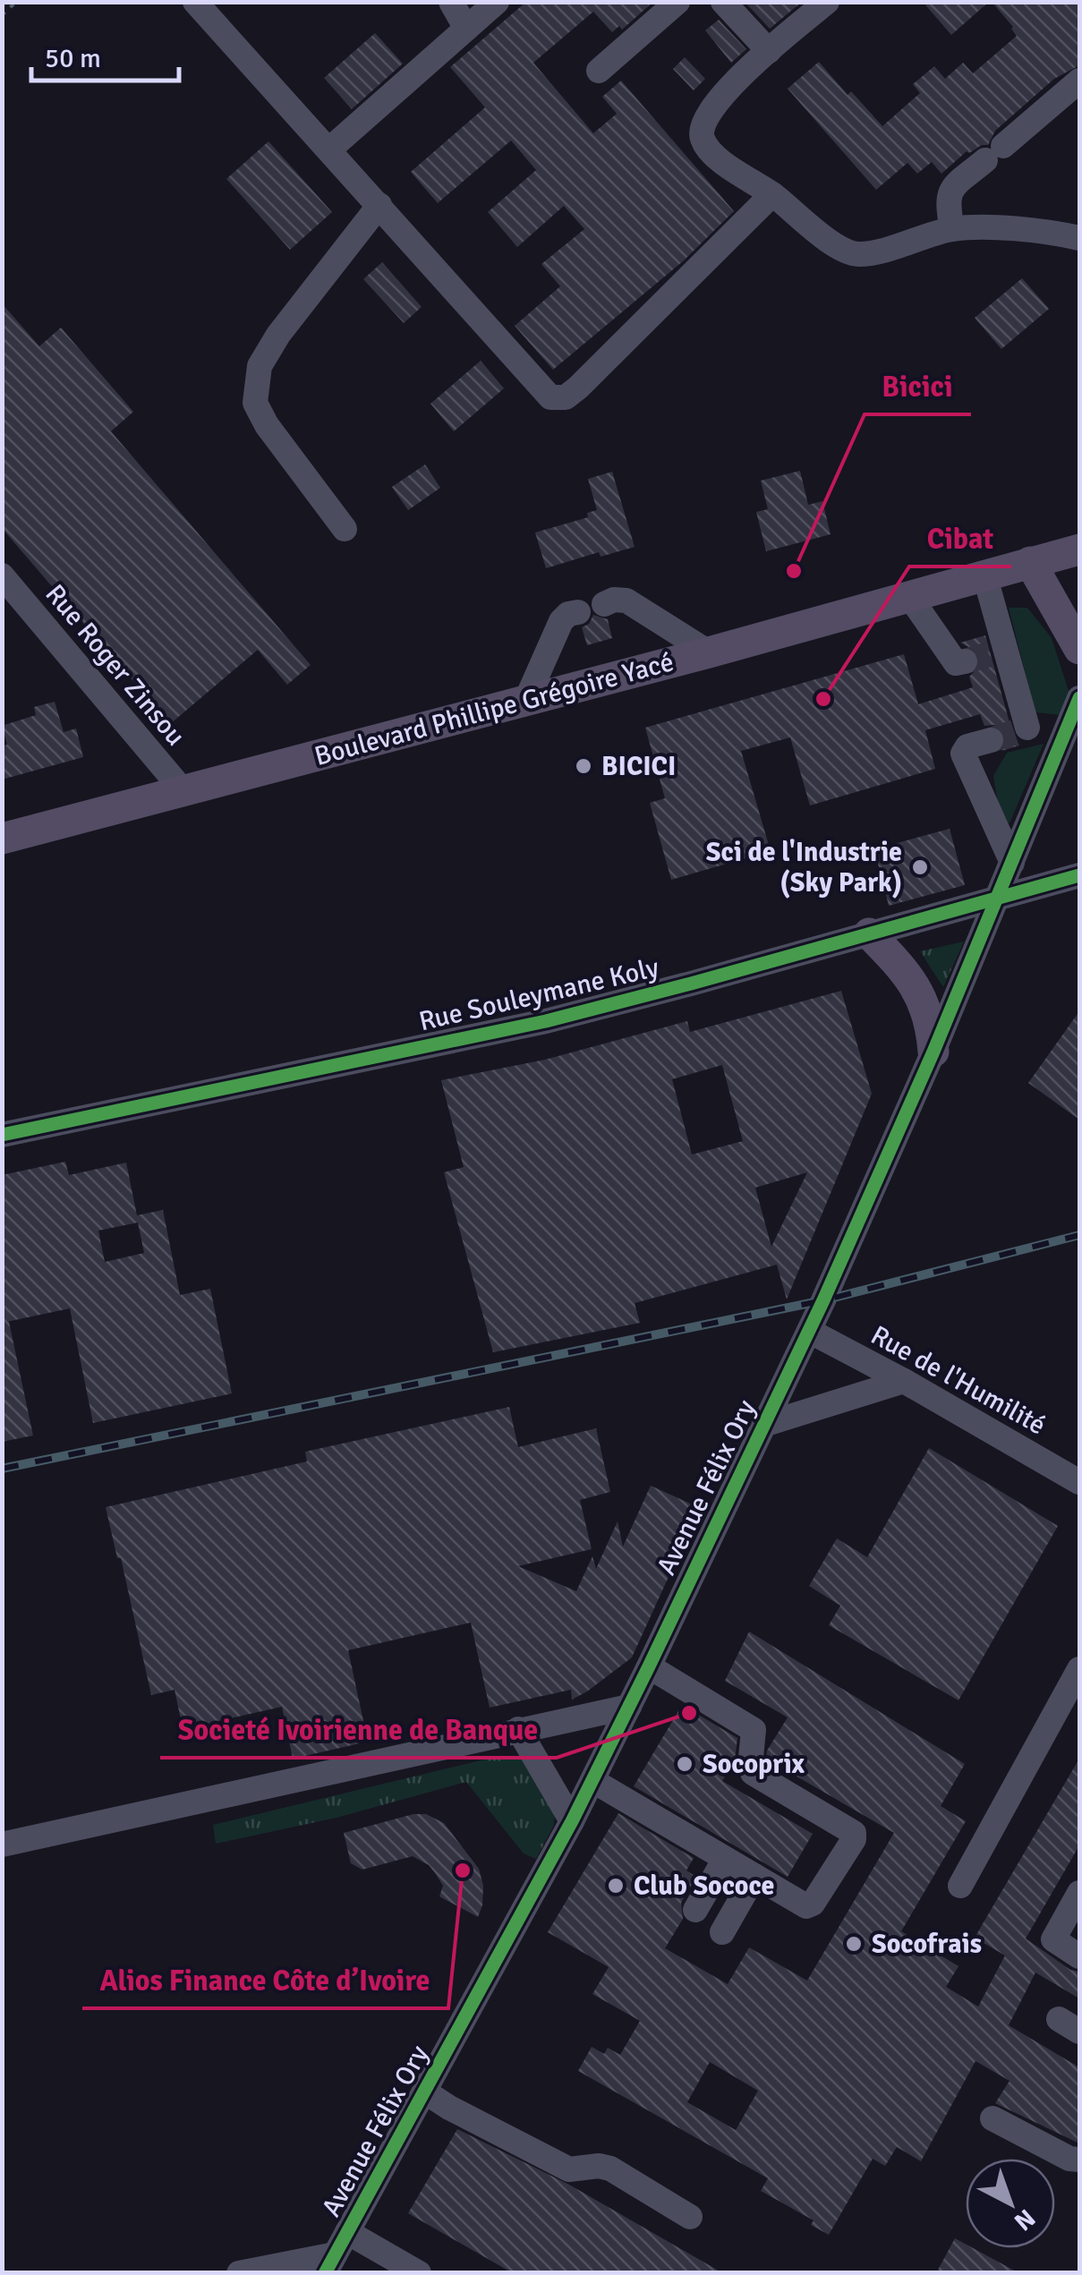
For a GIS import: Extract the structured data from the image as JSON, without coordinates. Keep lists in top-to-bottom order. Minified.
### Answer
{"streets":{"main road":["Boulevard Phillipe Grégoire Yacé"],"street":["Rue Roger Zinsou","Rue Souleymane Koly","Rue de l'Humilité","Avenue Félix Ory"]},"crossings":[["Rue Roger Zinsou","Boulevard Phillipe Grégoire Yacé"],["Rue Souleymane Koly","Avenue Félix Ory"],["Rue de l'Humilité","Avenue Félix Ory"]],"places":["Bicici","Cibat","BICICI","Sci de l'Industrie (Sky Park)","Societé Ivoirienne de Banque","Socoprix","Alios Finance Côte d’Ivoire","Club Sococe","Socofrais"],"scale_bar":"50 m","north":"bottom right"}
